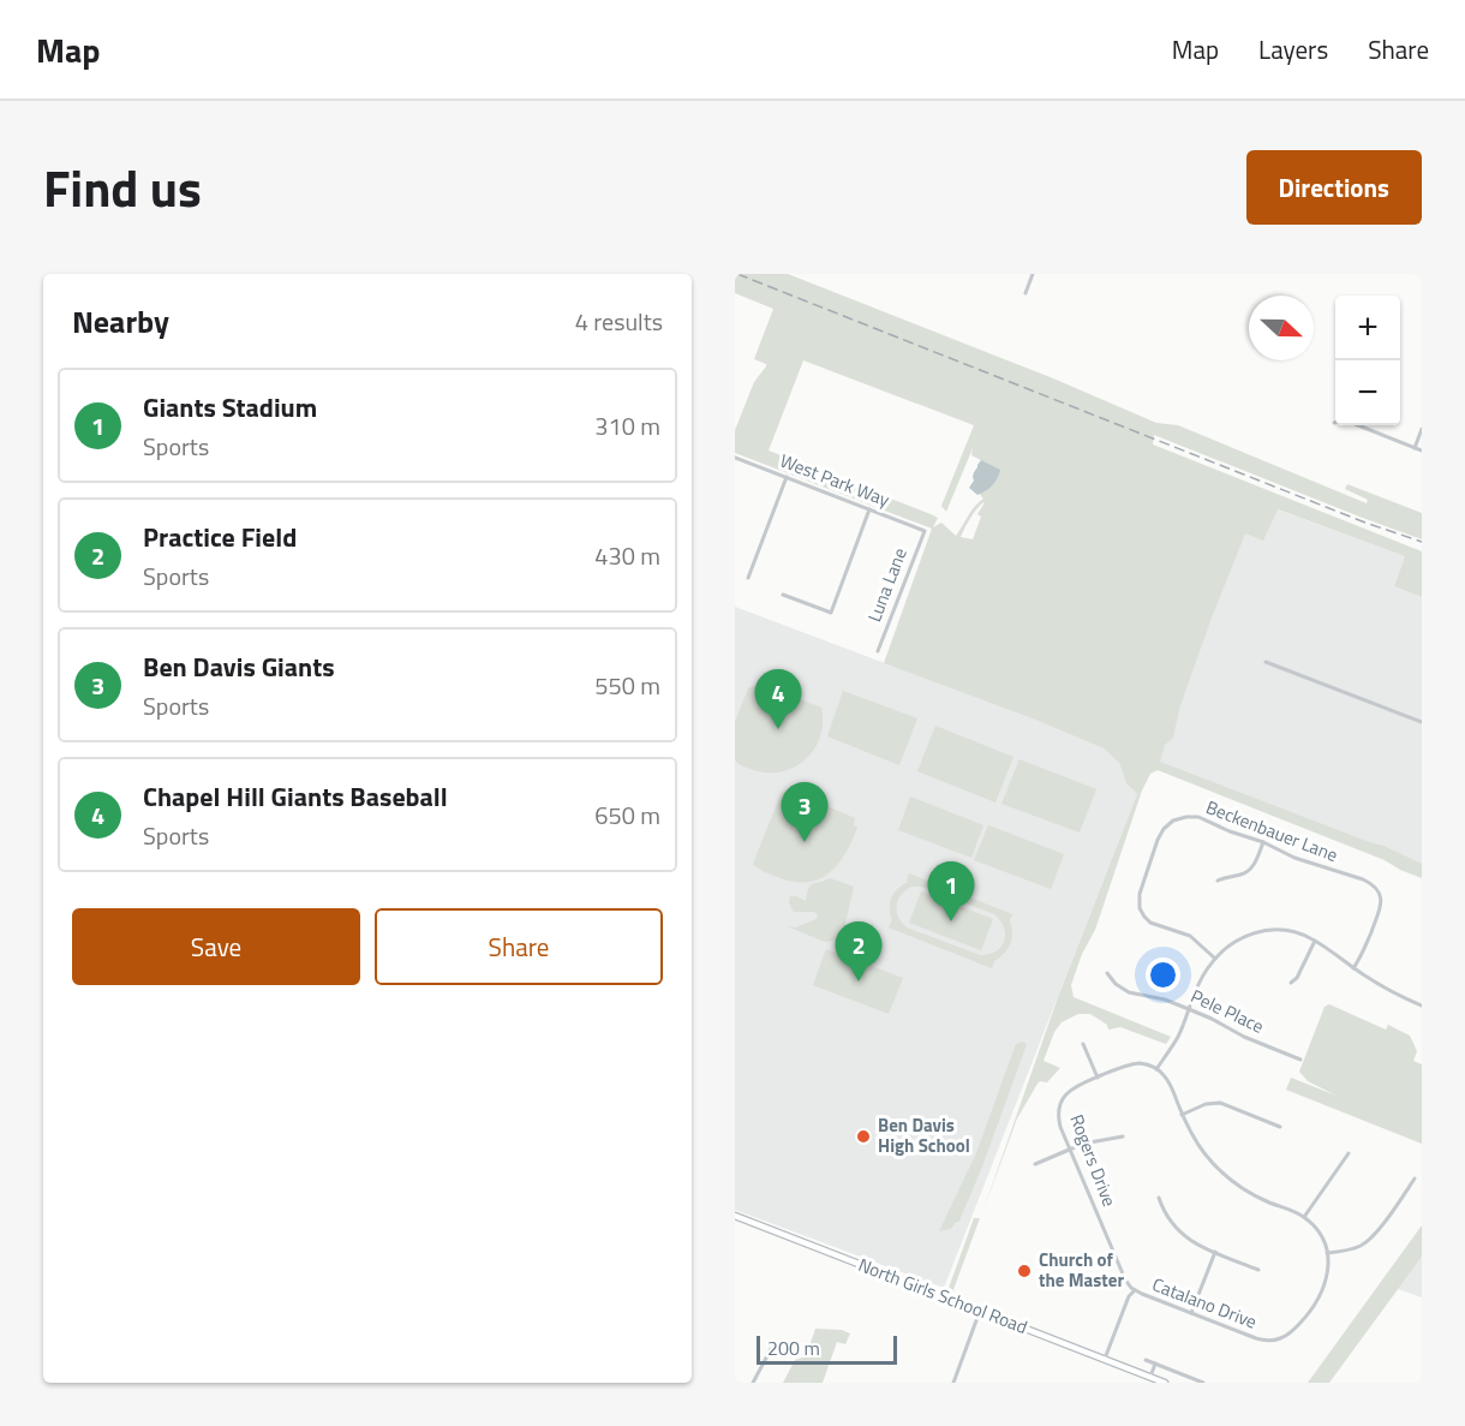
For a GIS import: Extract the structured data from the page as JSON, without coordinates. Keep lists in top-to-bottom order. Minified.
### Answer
{"streets":{"main road":["North Girls School Road"],"street":["West Park Way","Luna Lane","Beckenbauer Lane","Pele Place","Rogers Drive","Catalano Drive"]},"crossings":[["West Park Way","Luna Lane"],["Rogers Drive","Catalano Drive"]],"places":["Ben Davis High School","Church of the Master"],"scale_bar":"200 m","north":"right","page":{"header":"Map","nav":["Map","Layers","Share"],"title":"Find us","buttons":["Directions",["Save","Share"]],"heading":["Nearby","4 results"],"map_buttons":["+","−"],"list":[{"mark":"1","name":"Giants Stadium","note":"Sports","value":"310 m"},{"mark":"2","name":"Practice Field","note":"Sports","value":"430 m"},{"mark":"3","name":"Ben Davis Giants","note":"Sports","value":"550 m"},{"mark":"4","name":"Chapel Hill Giants Baseball","note":"Sports","value":"650 m"}],"pins":["4","3","1","2"],"scale":"200 m"}}
